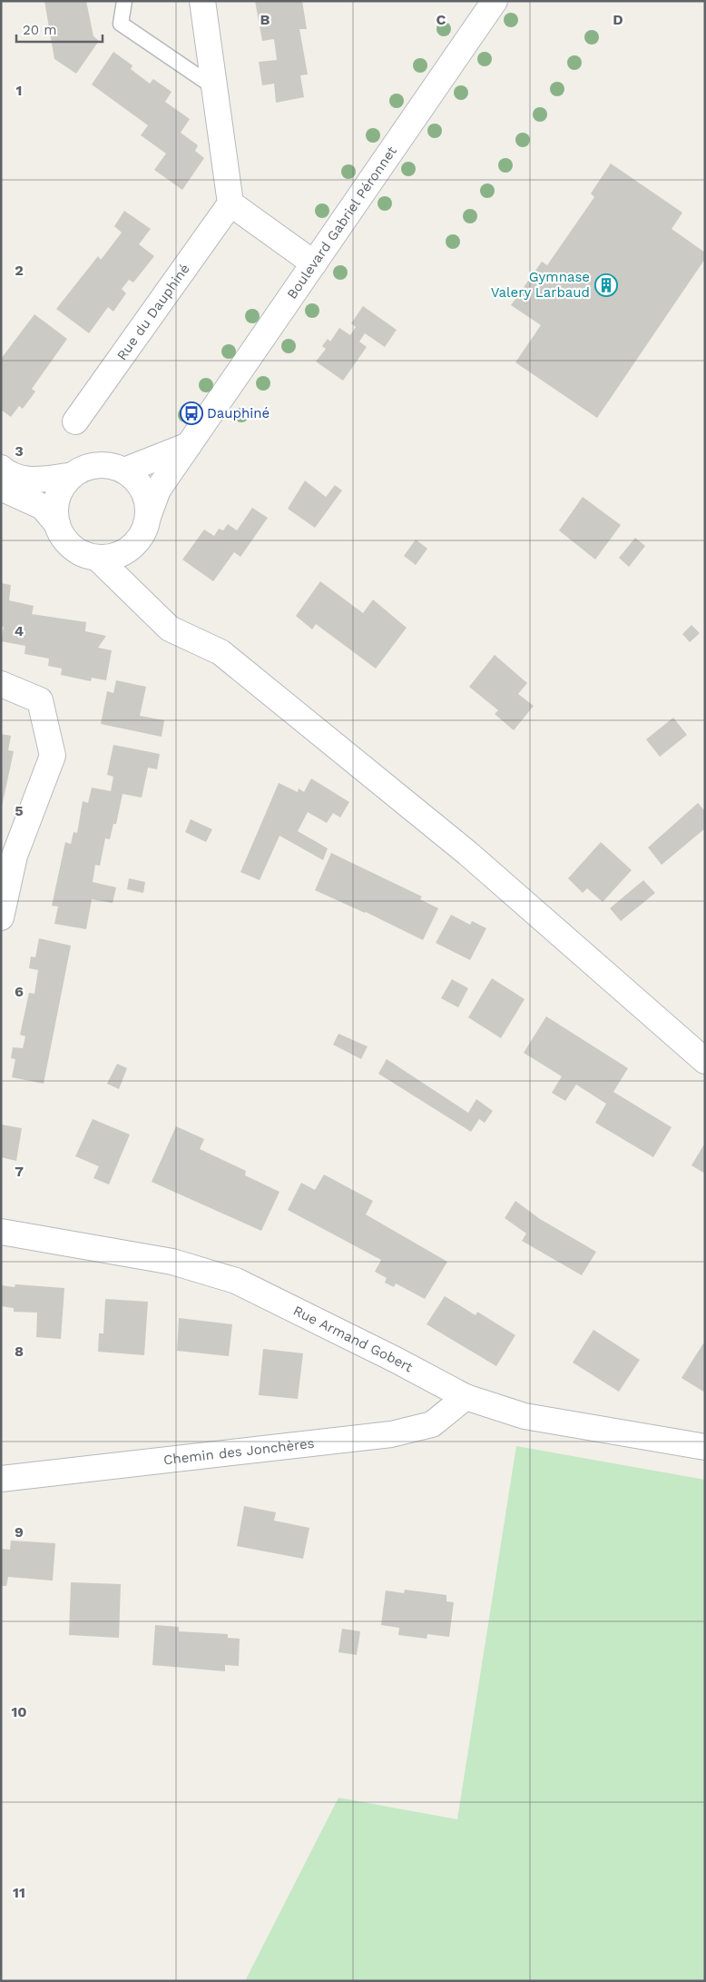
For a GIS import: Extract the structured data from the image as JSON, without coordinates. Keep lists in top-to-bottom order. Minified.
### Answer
{"streets":{"street":["Boulevard Gabriel Péronnet","Rue du Dauphiné","Rue Armand Gobert","Chemin des Jonchères"]},"crossings":[["Rue Armand Gobert","Chemin des Jonchères"]],"places":{"building":["Gymnase Valery Larbaud"],"bus stop":["Dauphiné"]},"scale_bar":"20 m","grid":{"columns":["B","C","D"],"rows":["1","2","3","4","5","6","7","8","9","10","11"]}}
